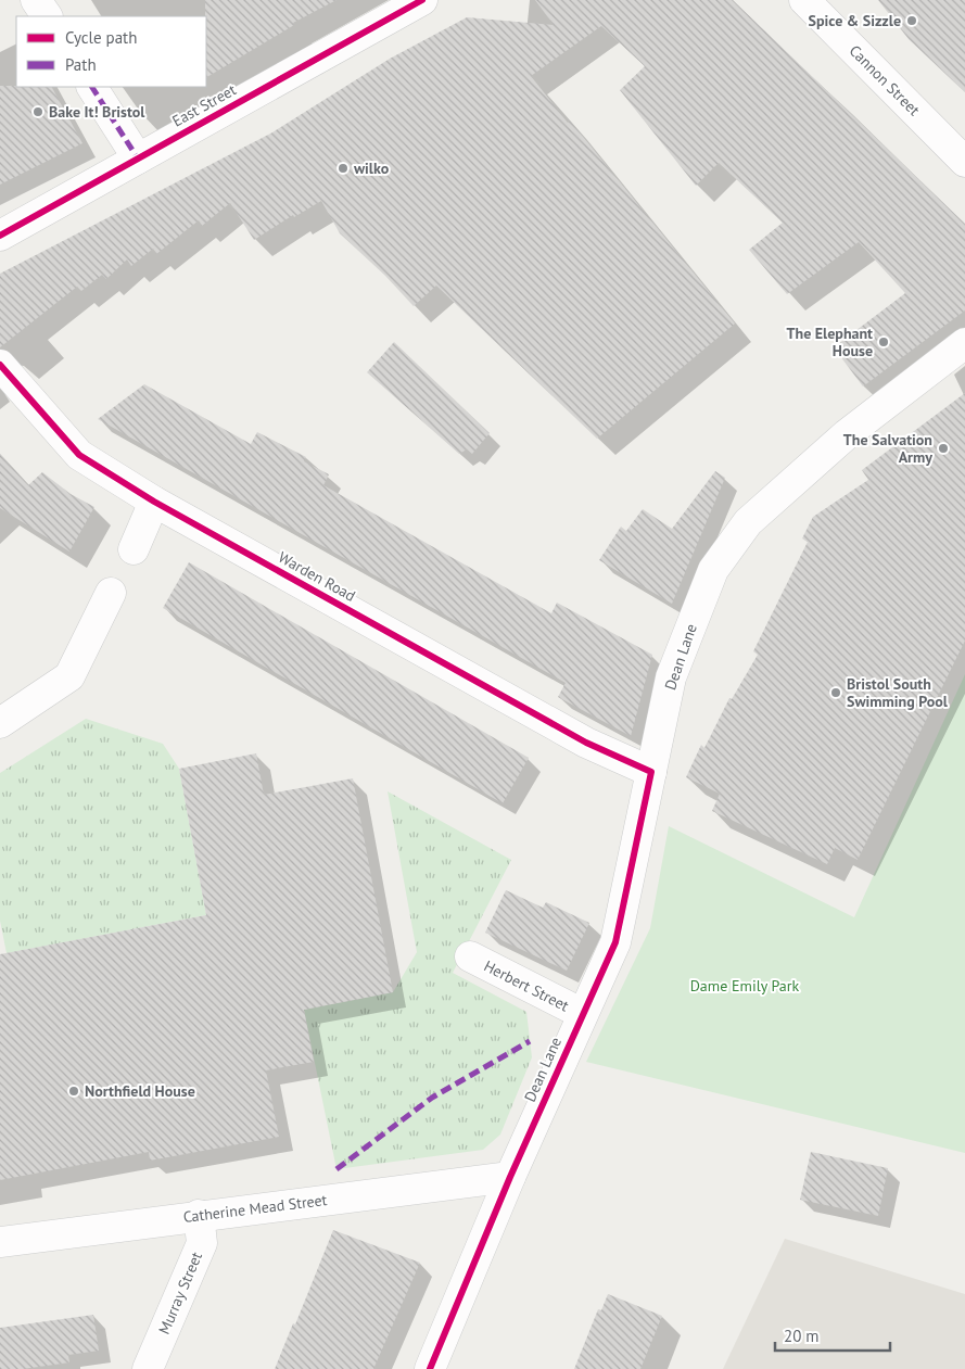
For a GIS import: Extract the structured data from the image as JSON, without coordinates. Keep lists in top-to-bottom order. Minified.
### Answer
{"streets":{"street":["Cannon Street","East Street","Warden Road","Dean Lane","Herbert Street","Catherine Mead Street","Murray Street"]},"crossings":[["Warden Road","Dean Lane"],["Dean Lane","Herbert Street"],["Dean Lane","Catherine Mead Street"],["Catherine Mead Street","Murray Street"]],"parks":["Dame Emily Park"],"places":["Spice & Sizzle","Bake It! Bristol","wilko","The Elephant House","The Salvation Army","Bristol South Swimming Pool","Northfield House"],"legend":["Cycle path","Path"],"scale_bar":"20 m"}
